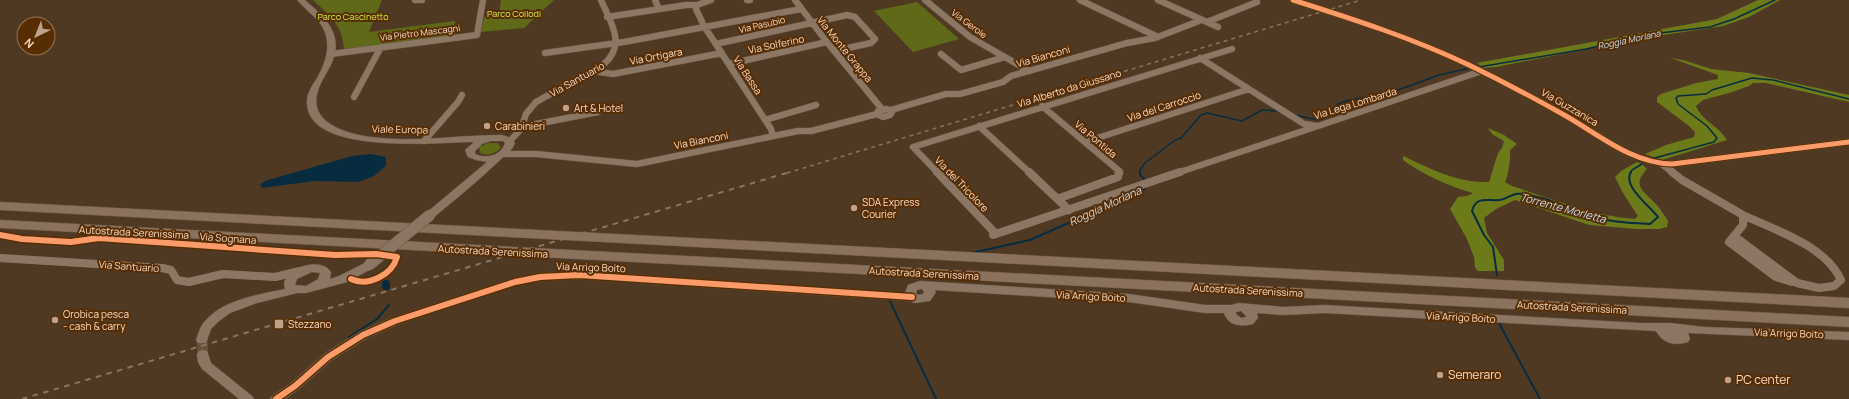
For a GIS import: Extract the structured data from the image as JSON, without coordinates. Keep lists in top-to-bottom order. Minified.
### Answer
{"streets":{"highway":["Autostrada Serenissima"],"street":["Via Gerole","Via Pasubio","Via Pietro Mascagni","Via Solferino","Via Monte Grappa","Via Ortigara","Via Bianconi","Via Bassa","Via Santuario","Via Alberto da Giussano","Via Lega Lombarda","Via del Carroccio","Via Guzzanica","Viale Europa","Via Pontida","Via del Tricolore","Via Arrigo Boito"],"cycle path":["Via Sognana"]},"crossings":[["Via Gerole","Via Bianconi"],["Via Pasubio","Via Monte Grappa"],["Via Pasubio","Via Bassa"],["Via Pietro Mascagni","Viale Europa"],["Via Solferino","Via Monte Grappa"],["Via Solferino","Via Bassa"],["Via Monte Grappa","Via Bianconi"],["Via Ortigara","Via Bassa"],["Via Ortigara","Via Santuario"],["Via Bianconi","Via Bassa"],["Via Bianconi","Via Santuario"],["Via Alberto da Giussano","Via Lega Lombarda"],["Via Alberto da Giussano","Via Pontida"],["Via Alberto da Giussano","Via del Tricolore"],["Via Lega Lombarda","Via del Carroccio"],["Via Lega Lombarda","Via Guzzanica"],["Via del Carroccio","Via Pontida"]],"water":["Roggia Morlana","Torrente Morletta"],"parks":["Parco Collodi","Parco Cascinetto"],"places":{"other":["Art & Hotel","Carabinieri","SDA Express Courier","Orobica pesca - cash & carry","Semeraro","PC center"],"transit":["Stezzano"]},"north":"bottom left"}
